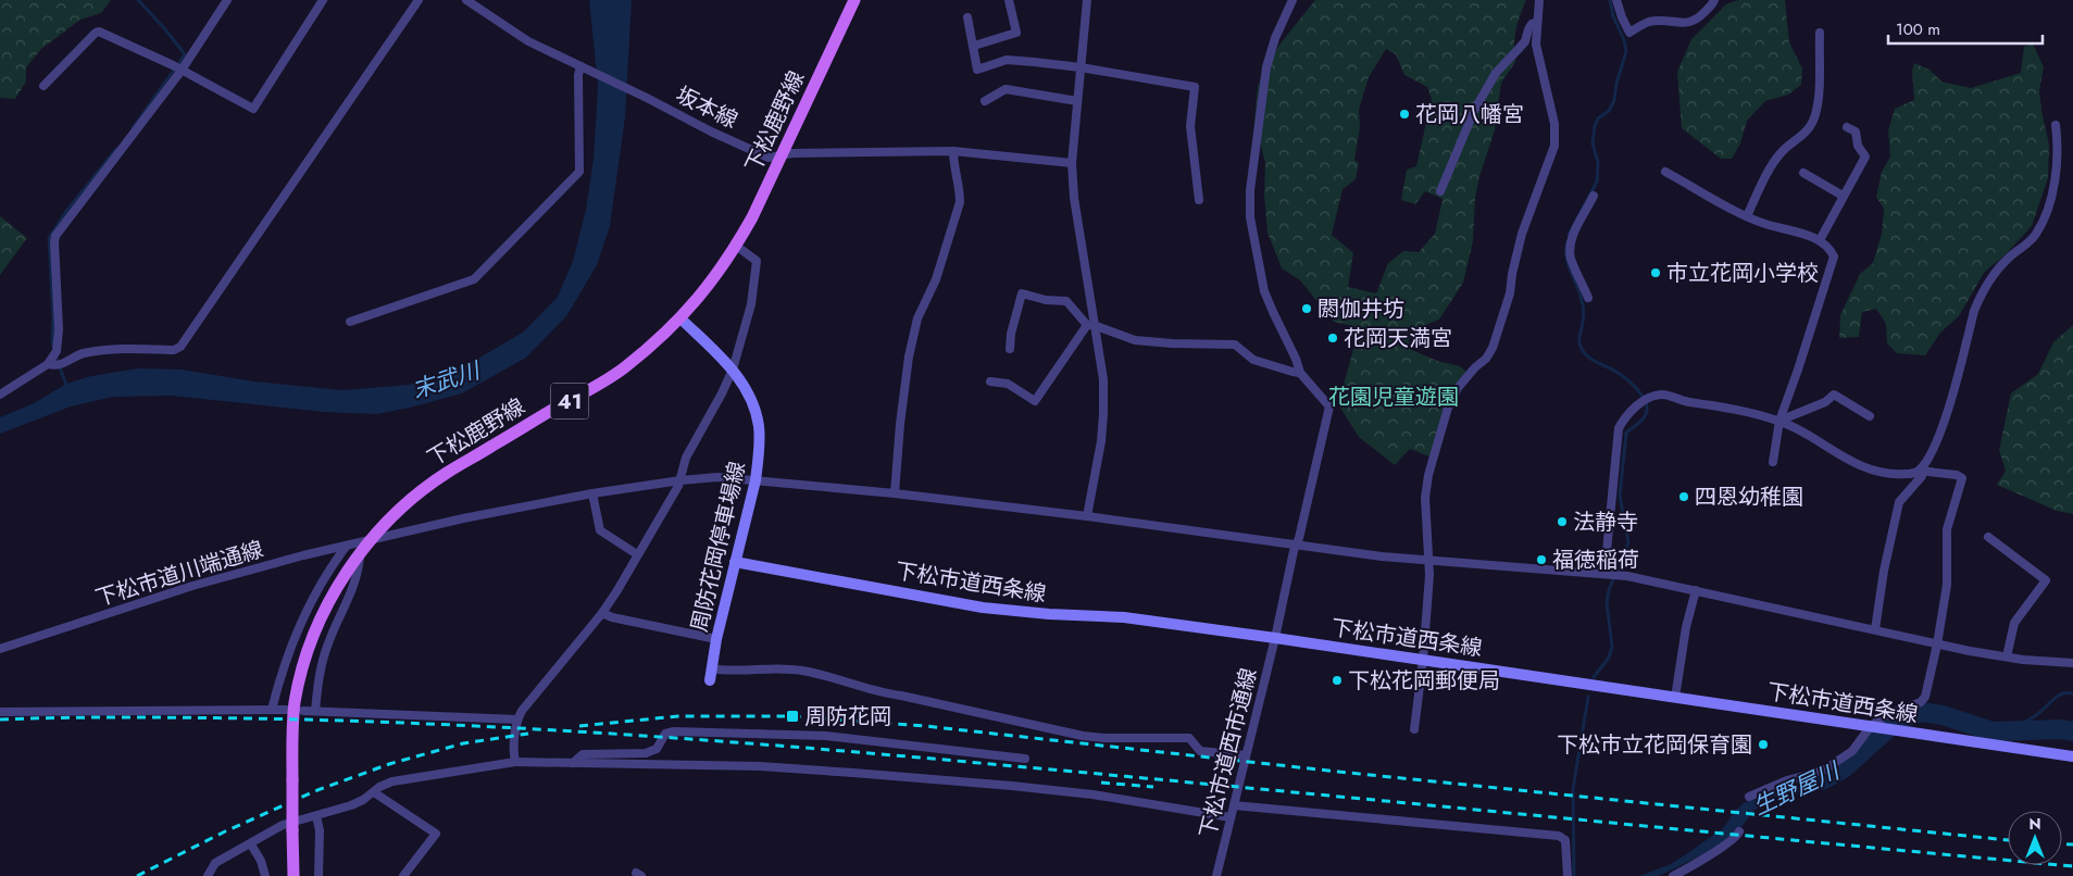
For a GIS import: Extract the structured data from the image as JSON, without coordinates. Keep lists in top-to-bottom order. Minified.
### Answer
{"streets":{"main road":["下松鹿野線","41"],"street":["坂本線","周防花岡停車場線","下松市道川端通線","下松市道西条線","下松市道西市通線"]},"crossings":[["坂本線","下松鹿野線"],["下松鹿野線","周防花岡停車場線"],["下松鹿野線","下松市道川端通線"],["周防花岡停車場線","下松市道川端通線"],["周防花岡停車場線","下松市道西条線"],["下松市道川端通線","下松市道西市通線"],["下松市道西条線","下松市道西市通線"]],"water":["末武川","生野屋川"],"parks":["花園児童遊園"],"places":{"other":["花岡八幡宮","市立花岡小学校","閼伽井坊","花岡天満宮","四恩幼稚園","法静寺","福徳稲荷","下松花岡郵便局","下松市立花岡保育園"],"transit":["周防花岡"]},"scale_bar":"100 m","north":"top"}
